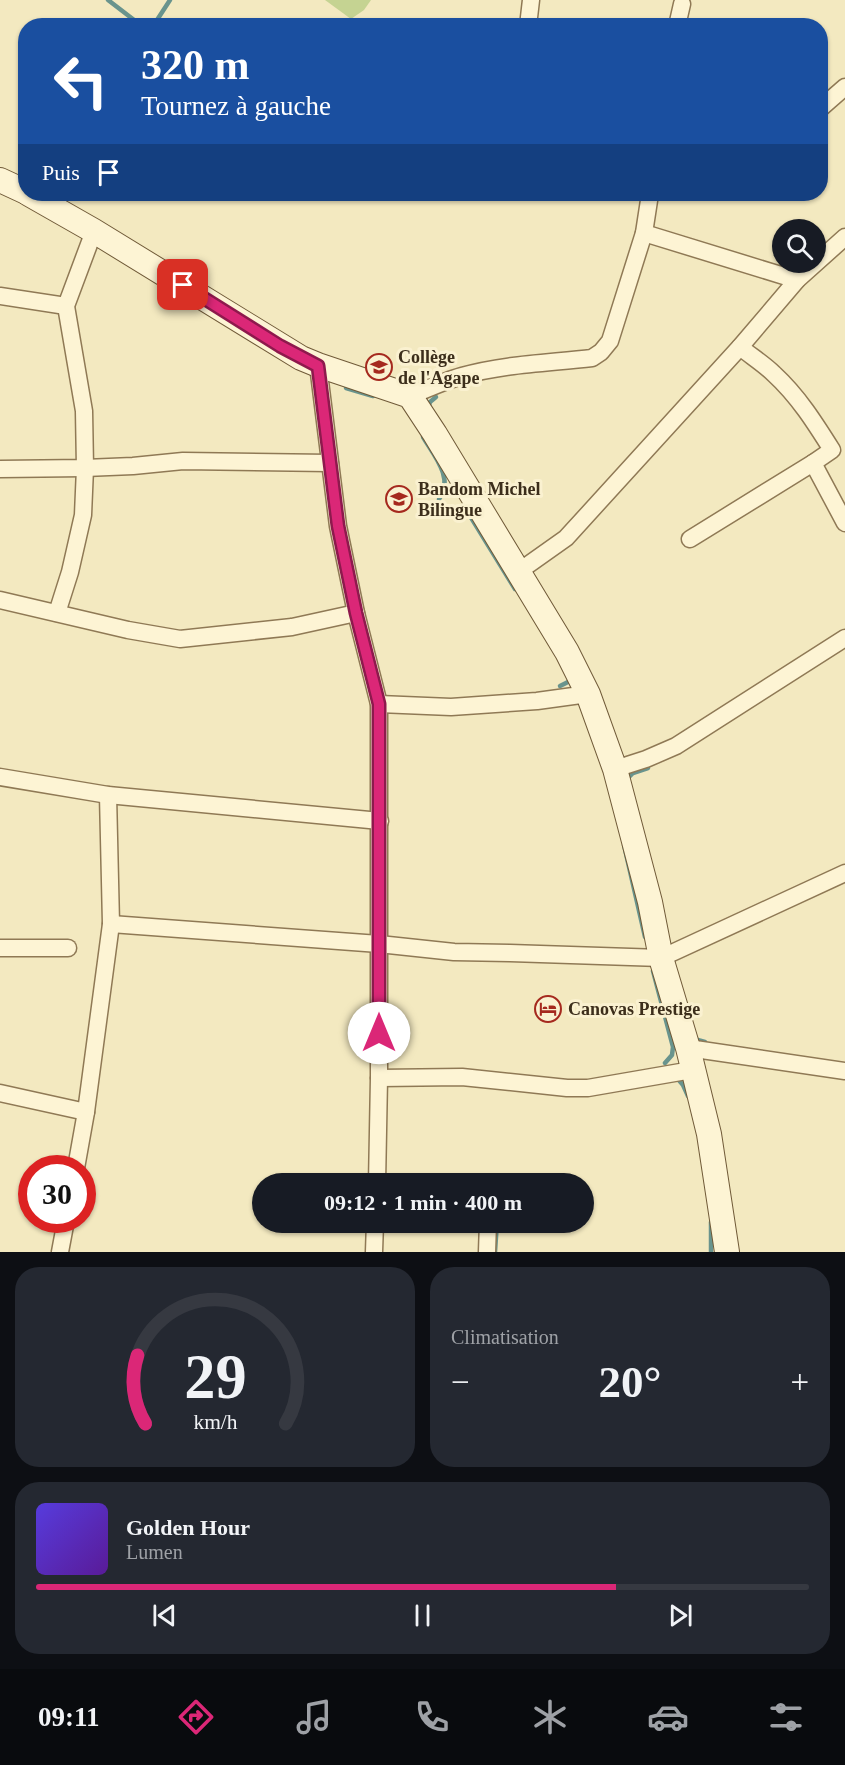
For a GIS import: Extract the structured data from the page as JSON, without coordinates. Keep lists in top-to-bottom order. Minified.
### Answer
{"places":{"school or university":["Collège de l'Agape","Bandom Michel Bilingue"],"hotel":["Canovas Prestige"]},"page":{"turn":["320 m","Tournez à gauche"],"then":"Puis","limit":"30","trip":"09:12 · 1 min · 400 m","tile":"Climatisation","heat":["−","20°","+"],"song":["Golden Hour","Lumen"],"tabs":"09:11","gauge":["29","km/h"]}}
